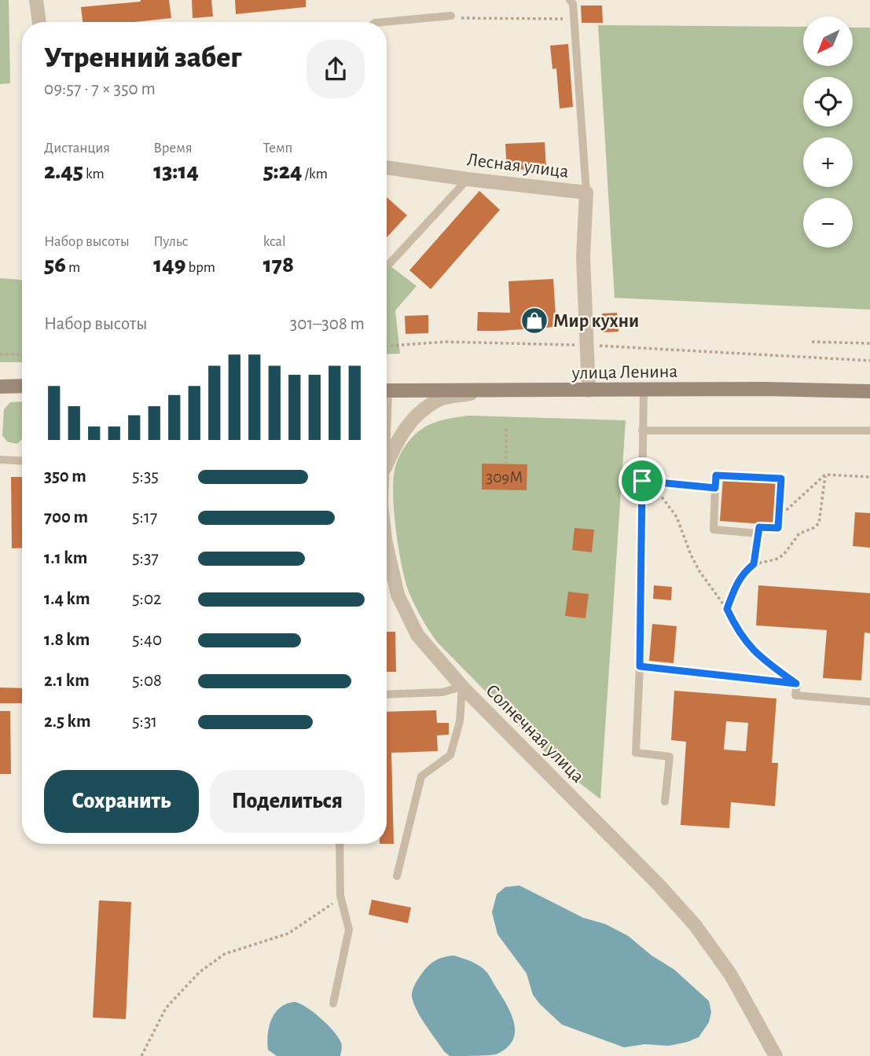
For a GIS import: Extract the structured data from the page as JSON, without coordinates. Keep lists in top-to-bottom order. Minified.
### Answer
{"streets":{"main road":["улица Ленина"],"street":["Лесная улица","Солнечная улица"]},"crossings":[["Лесная улица","улица Ленина"]],"places":{"shop":["Мир кухни"]},"house_numbers":["309М"],"north":"bottom left","page":{"map_buttons":["+","−"],"heading":["Утренний забег","09:57 · 7 × 350 m"],"stats":[["Дистанция","2.45 km"],["Время","13:14"],["Темп","5:24 /km"],["Набор высоты","56 m"],["Пульс","149 bpm"],["kcal","178"]],"chart":["Набор высоты","301–308 m"],"list":[{"name":"350 m","note":"5:35"},{"name":"700 m","note":"5:17"},{"name":"1.1 km","note":"5:37"},{"name":"1.4 km","note":"5:02"},{"name":"1.8 km","note":"5:40"},{"name":"2.1 km","note":"5:08"},{"name":"2.5 km","note":"5:31"}],"buttons":["Сохранить","Поделиться"]}}
